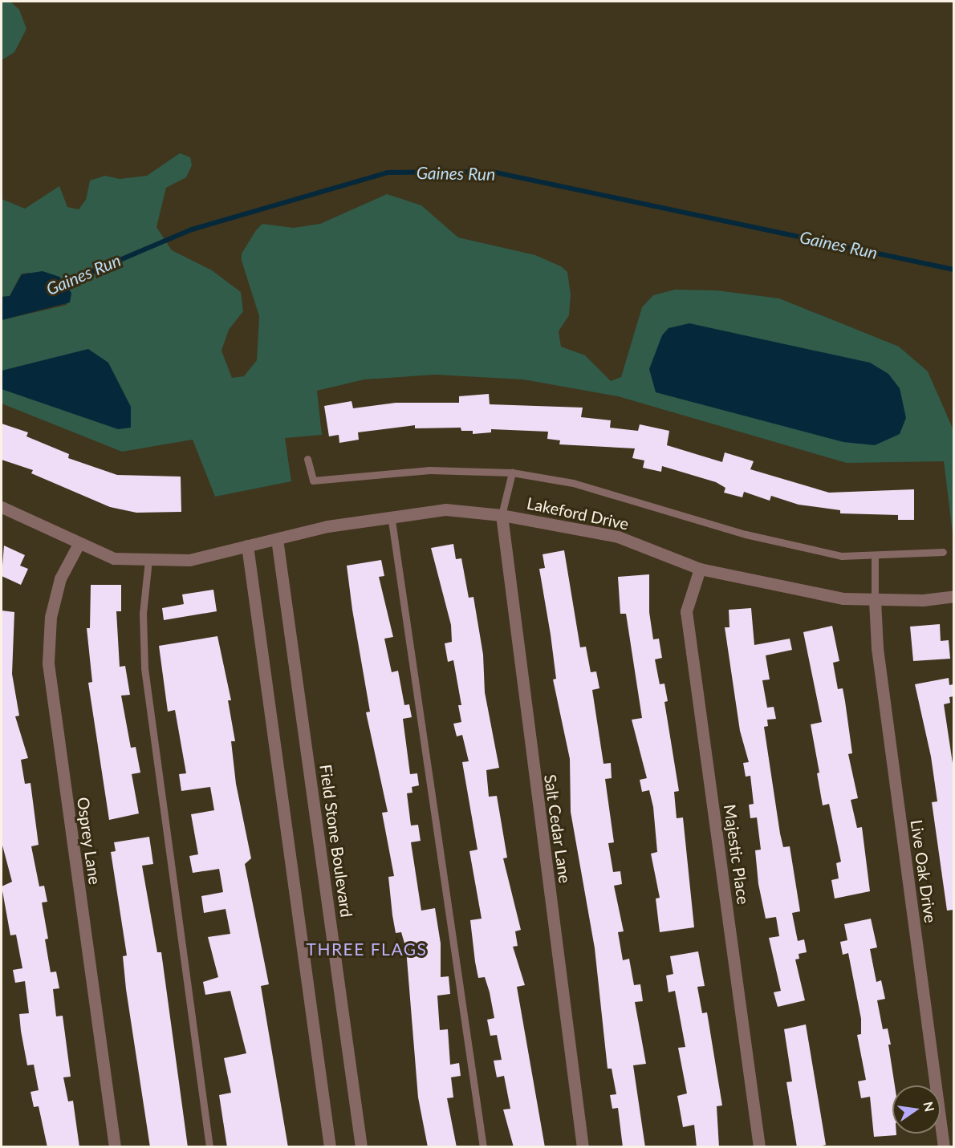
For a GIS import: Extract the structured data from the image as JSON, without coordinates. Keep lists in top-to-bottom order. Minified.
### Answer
{"streets":{"street":["Lakeford Drive","Salt Cedar Lane","Osprey Lane","Field Stone Boulevard","Majestic Place","Live Oak Drive"]},"crossings":[["Lakeford Drive","Salt Cedar Lane"],["Lakeford Drive","Osprey Lane"],["Lakeford Drive","Field Stone Boulevard"],["Lakeford Drive","Majestic Place"],["Lakeford Drive","Live Oak Drive"]],"districts":["THREE FLAGS"],"water":["Gaines Run"],"north":"right"}
